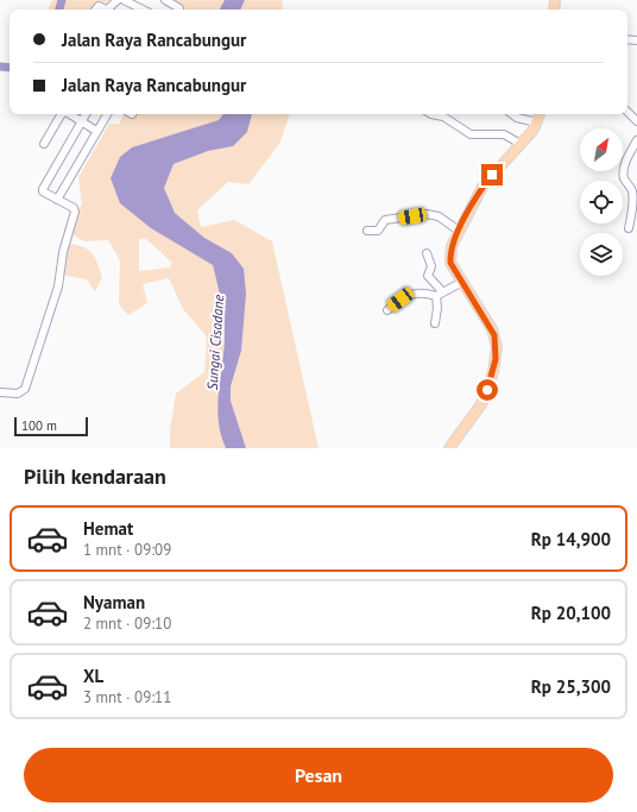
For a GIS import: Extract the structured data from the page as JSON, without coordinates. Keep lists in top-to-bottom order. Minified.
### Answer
{"water":["Sungai Cisadane"],"scale_bar":"100 m","north":"top right","page":{"banner":["Jalan Raya Rancabungur","Jalan Raya Rancabungur"],"scale":"100 m","heading":"Pilih kendaraan","list":[{"name":"Hemat","note":"1 mnt · 09:09","value":"Rp 14,900"},{"name":"Nyaman","note":"2 mnt · 09:10","value":"Rp 20,100"},{"name":"XL","note":"3 mnt · 09:11","value":"Rp 25,300"}],"buttons":"Pesan"}}
